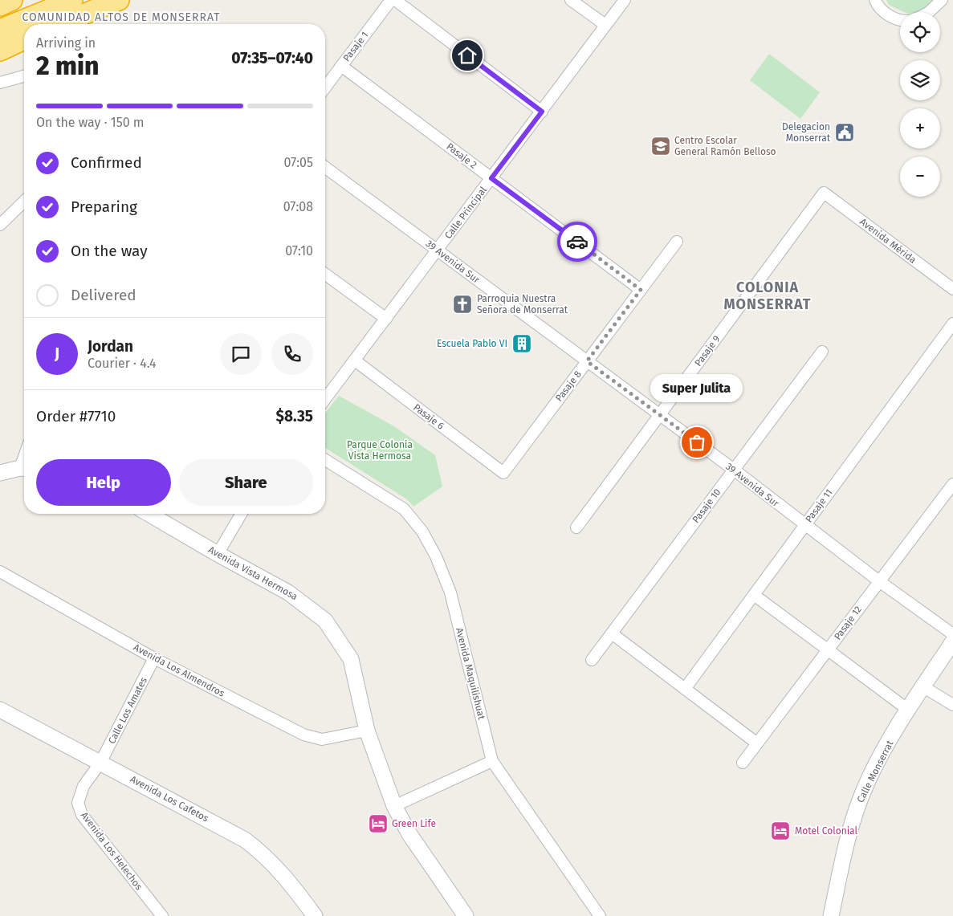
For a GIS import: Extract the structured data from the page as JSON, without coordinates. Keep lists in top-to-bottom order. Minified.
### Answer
{"streets":{"street":["Pasaje 1","Pasaje 2","Calle Principal","Avenida Mérida","39 Avenida Sur","Pasaje 9","Pasaje 8","Pasaje 6","Pasaje 10","Pasaje 11","Avenida Vista Hermosa","Pasaje 12","Avenida Los Almendros","Avenida Maquilishuat","Calle Los Amates","Calle Monserrat","Avenida Los Cafetos","Avenida Los Helechos"]},"crossings":[["Pasaje 1","Pasaje 2"],["Pasaje 2","Calle Principal"],["Pasaje 2","Pasaje 8"],["Calle Principal","39 Avenida Sur"],["Calle Principal","Pasaje 6"],["Avenida Mérida","Pasaje 9"],["39 Avenida Sur","Pasaje 9"],["39 Avenida Sur","Pasaje 8"],["39 Avenida Sur","Pasaje 10"],["39 Avenida Sur","Pasaje 11"],["39 Avenida Sur","Pasaje 12"],["Pasaje 8","Pasaje 6"],["Avenida Vista Hermosa","Avenida Los Almendros"],["Avenida Los Almendros","Calle Los Amates"],["Calle Los Amates","Avenida Los Cafetos"],["Calle Los Amates","Avenida Los Helechos"],["Avenida Los Cafetos","Avenida Los Helechos"]],"districts":["COMUNIDAD ALTOS DE MONSERRAT","COLONIA MONSERRAT"],"parks":["Parque Colonia Vista Hermosa"],"places":{"public building":["Delegacion Monserrat"],"school or university":["Centro Escolar General Ramón Belloso"],"church":["Parroquia Nuestra Señora de Monserrat"],"building":["Escuela Pablo VI"],"other":["Super Julita"],"hotel":["Green Life","Motel Colonial"]},"page":{"map_buttons":["+","−"],"heading":["2 min","Arriving in","07:35–07:40"],"panel":["Jordan","Courier · 4.4","Order #7710","$8.35"],"bar":"On the way · 150 m","list":[["Confirmed","07:05"],["Preparing","07:08"],["On the way","07:10"],"Delivered"],"round":"J","bubble":"Super Julita","buttons":["Help","Share"]}}
